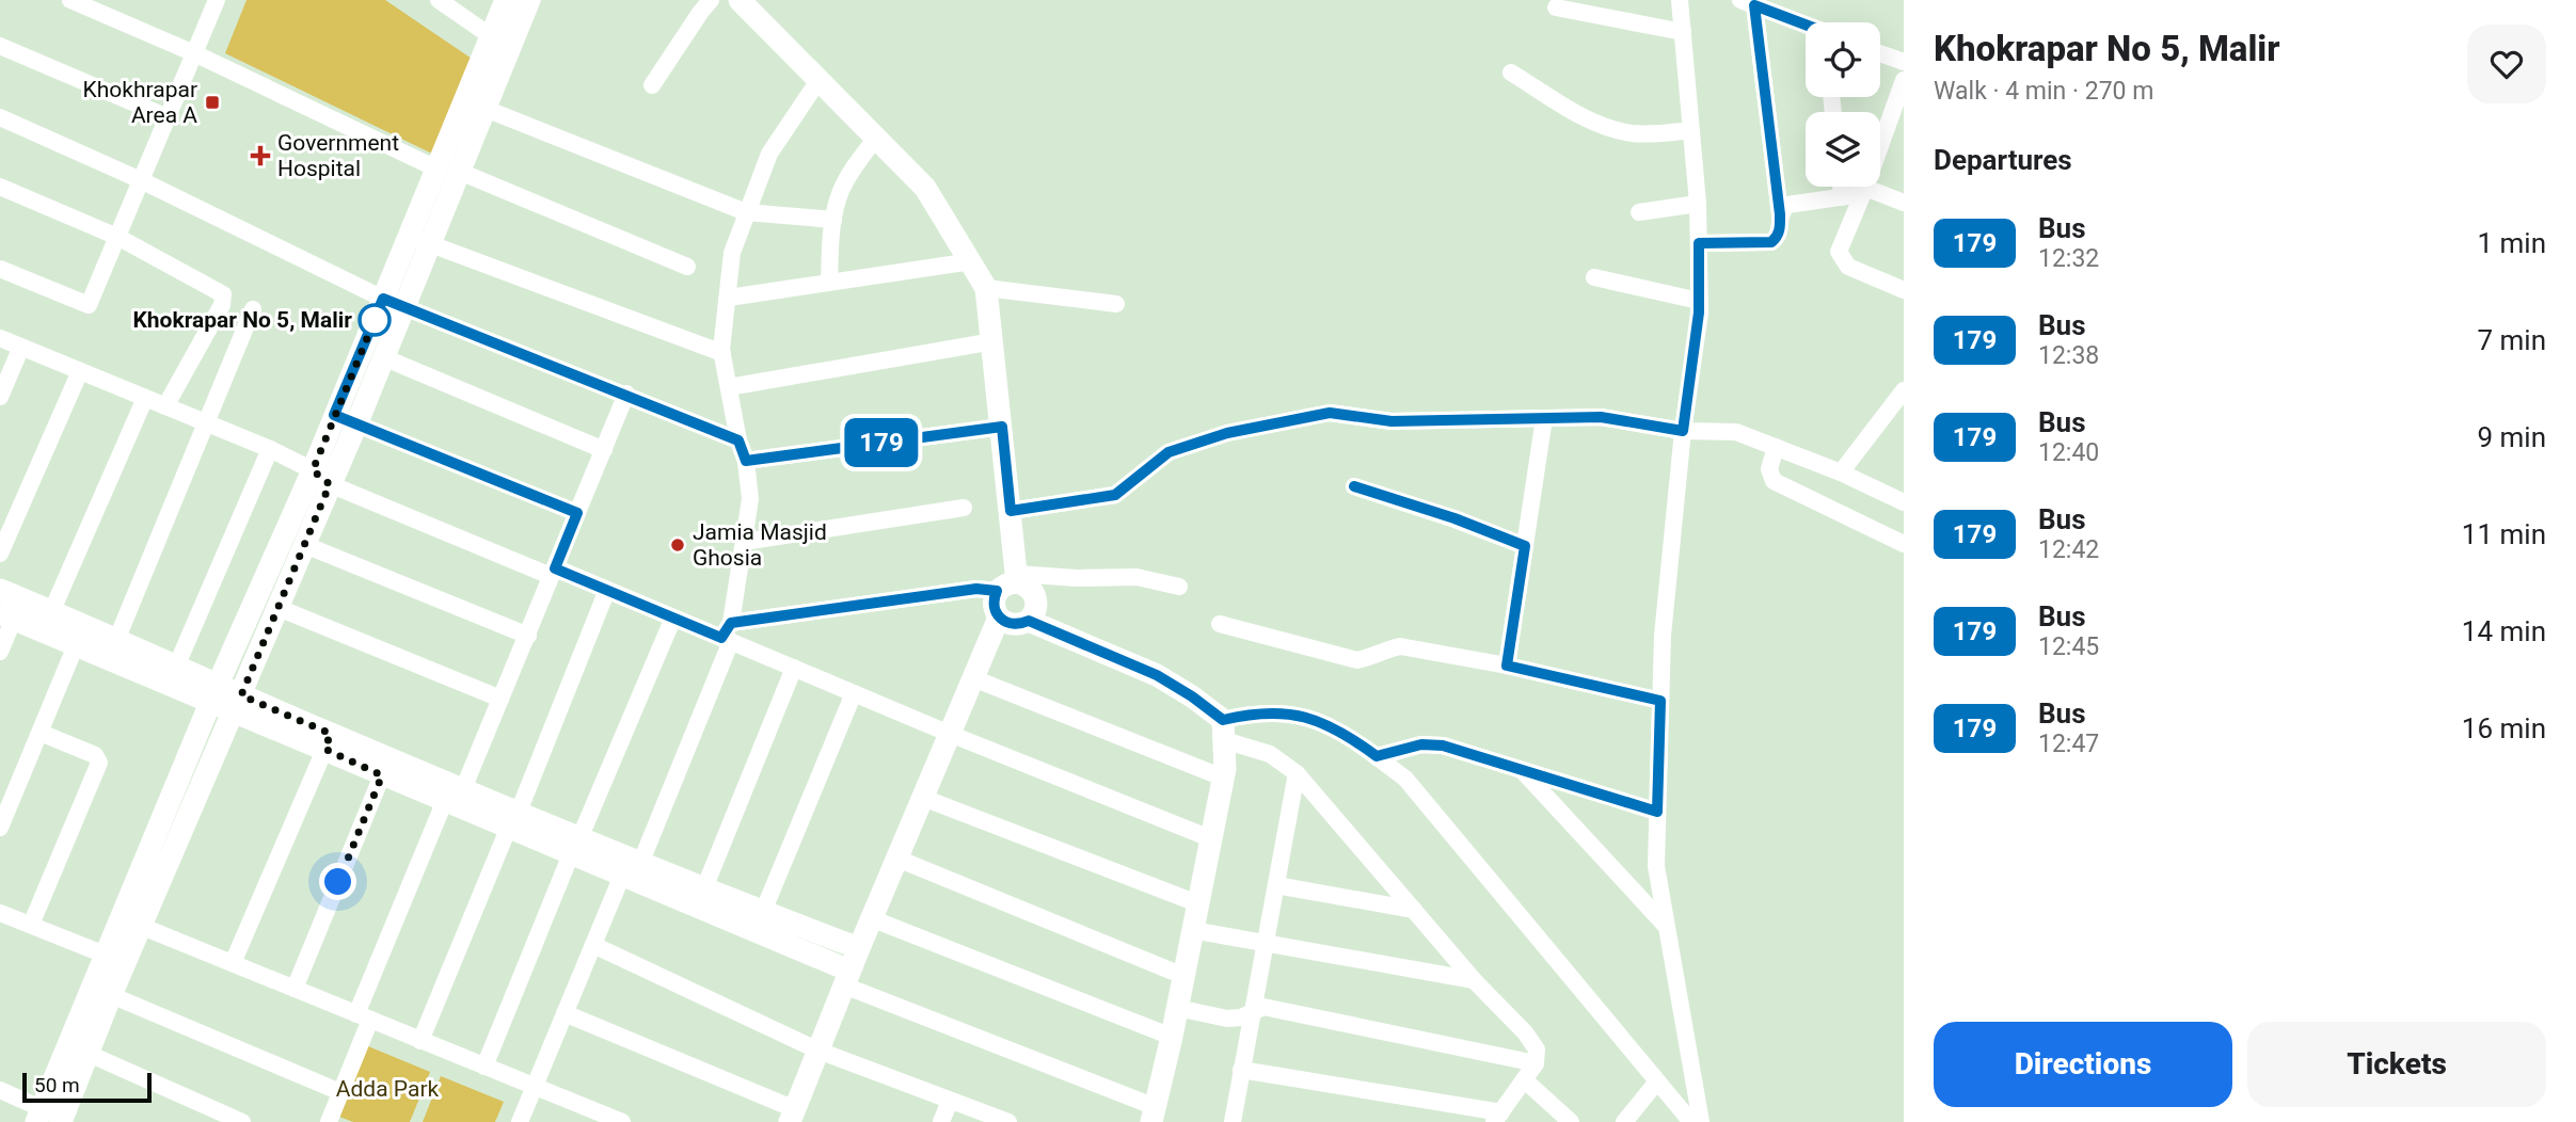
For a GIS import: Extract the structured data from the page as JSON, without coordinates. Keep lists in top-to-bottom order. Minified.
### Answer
{"parks":["Adda Park"],"places":{"transit":["Khokhrapar Area A"],"health":["Government Hospital"],"other":["Khokrapar No 5, Malir","Jamia Masjid Ghosia"]},"lines":["bus line 179"],"scale_bar":"50 m","page":{"on_map":"179","heading":[["Khokrapar No 5, Malir","Walk · 4 min · 270 m"],"Departures"],"list":[{"mark":"179","name":"Bus","note":"12:32","value":"1 min"},{"mark":"179","name":"Bus","note":"12:38","value":"7 min"},{"mark":"179","name":"Bus","note":"12:40","value":"9 min"},{"mark":"179","name":"Bus","note":"12:42","value":"11 min"},{"mark":"179","name":"Bus","note":"12:45","value":"14 min"},{"mark":"179","name":"Bus","note":"12:47","value":"16 min"}],"buttons":["Directions","Tickets"],"scale":"50 m"}}
